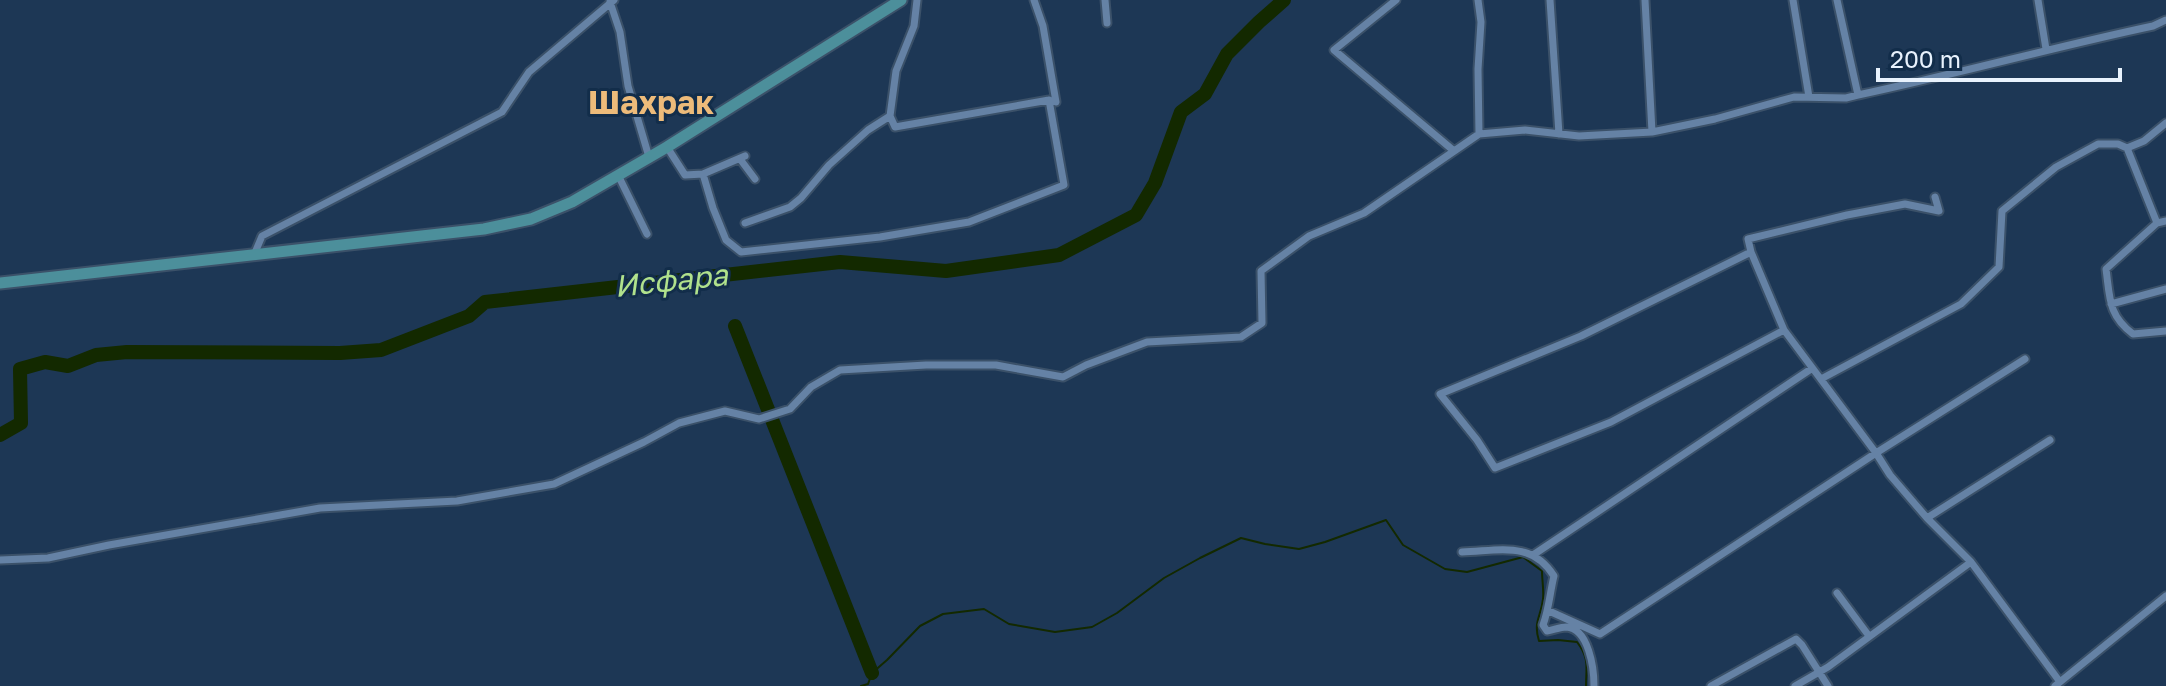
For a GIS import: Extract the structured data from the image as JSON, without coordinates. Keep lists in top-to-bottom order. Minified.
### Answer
{"districts":["Шахрак"],"water":["Исфара"],"scale_bar":"200 m"}
